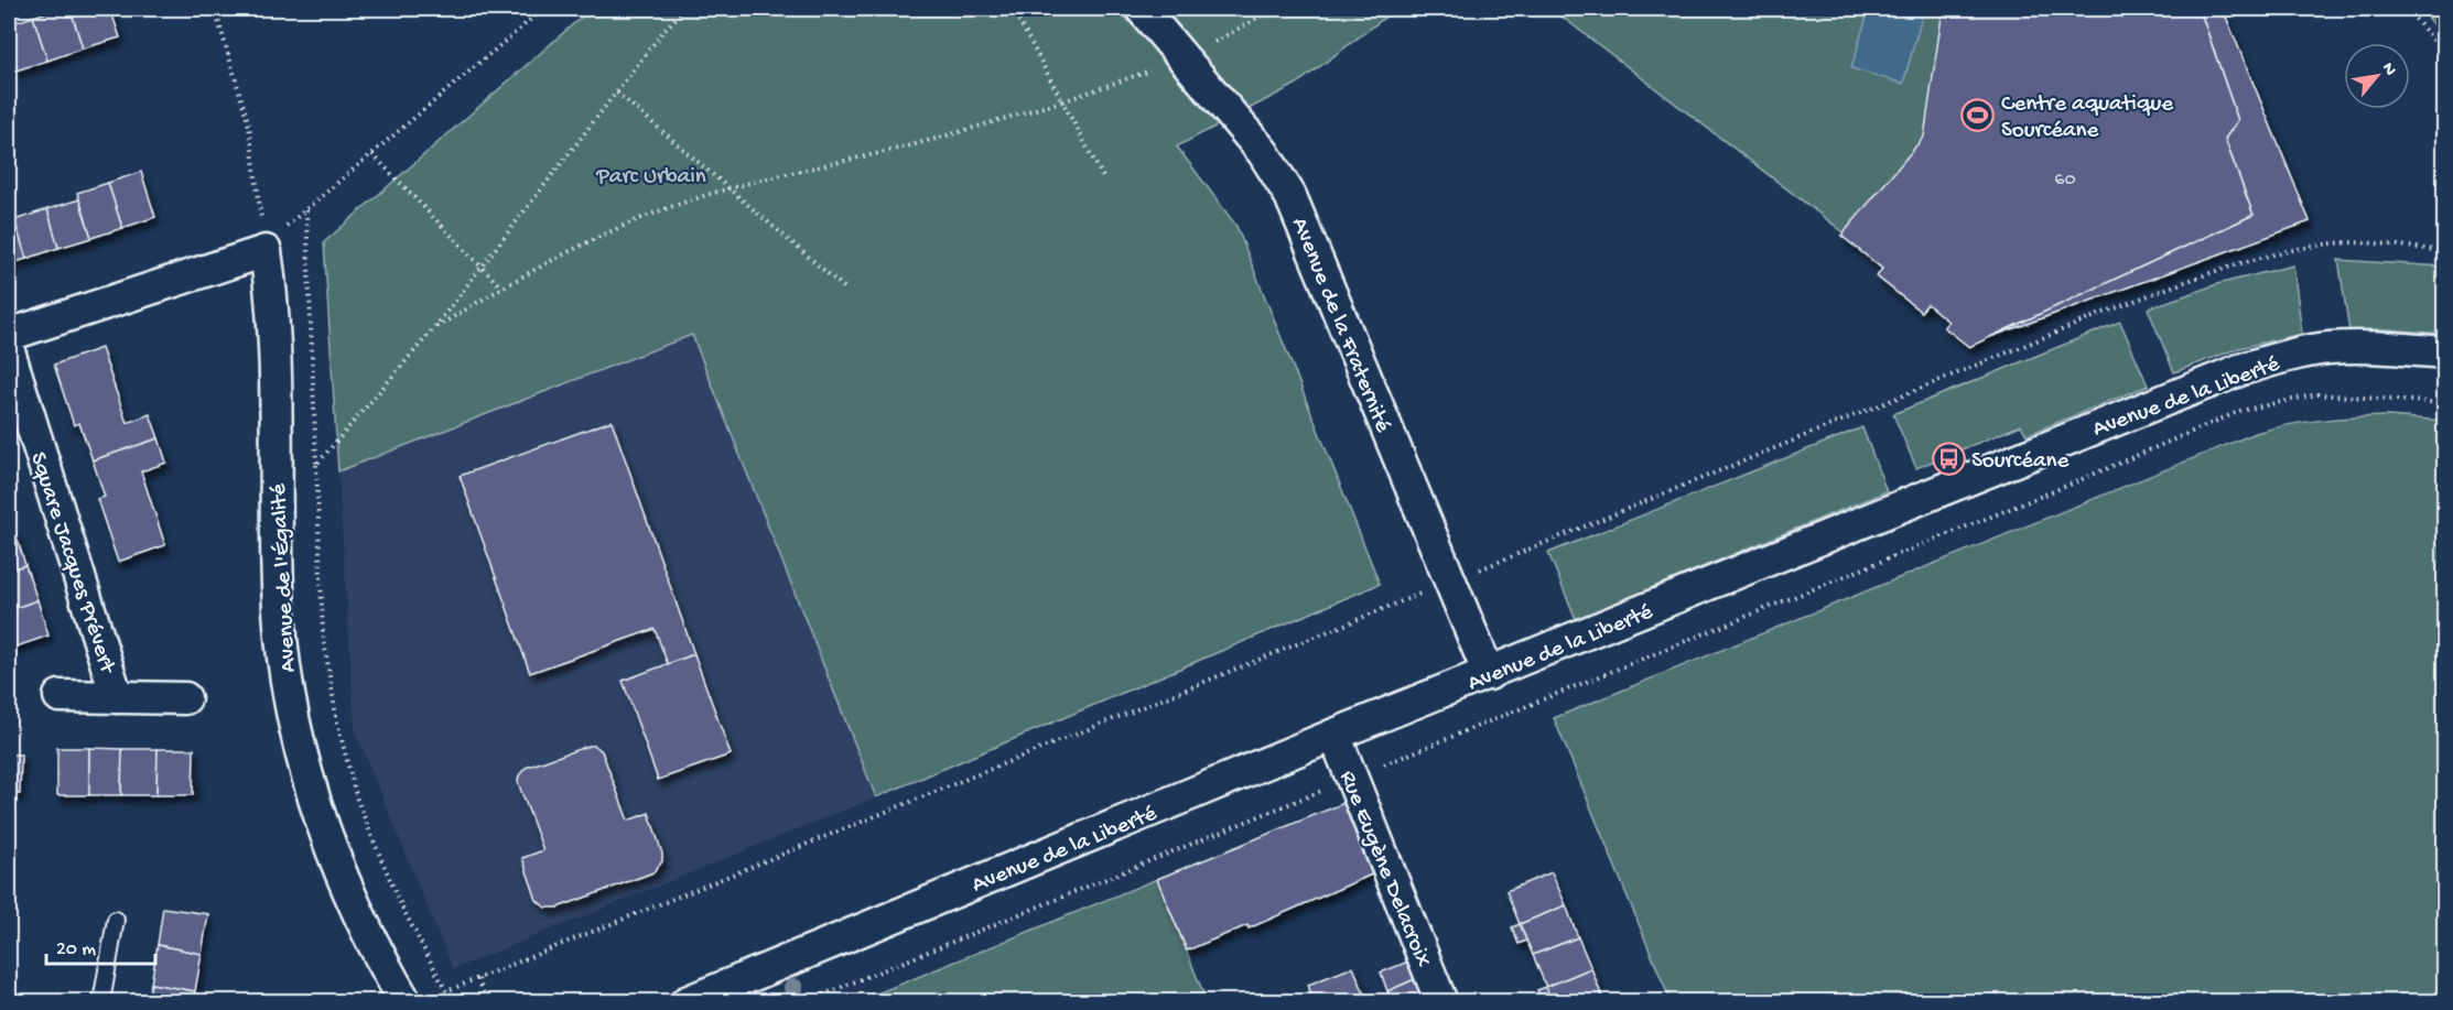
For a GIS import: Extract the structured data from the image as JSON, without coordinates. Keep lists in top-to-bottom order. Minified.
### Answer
{"streets":{"street":["Avenue de la Fraternité","Avenue de la Liberté","Square Jacques Prévert","Avenue de l'Égalité","Rue Eugène Delacroix"]},"crossings":[["Avenue de la Fraternité","Avenue de la Liberté"],["Avenue de la Liberté","Rue Eugène Delacroix"]],"parks":["Parc Urbain"],"places":{"sports":["Centre aquatique Sourcéane"],"bus stop":["Sourcéane"]},"house_numbers":["60"],"scale_bar":"20 m","north":"top right"}
